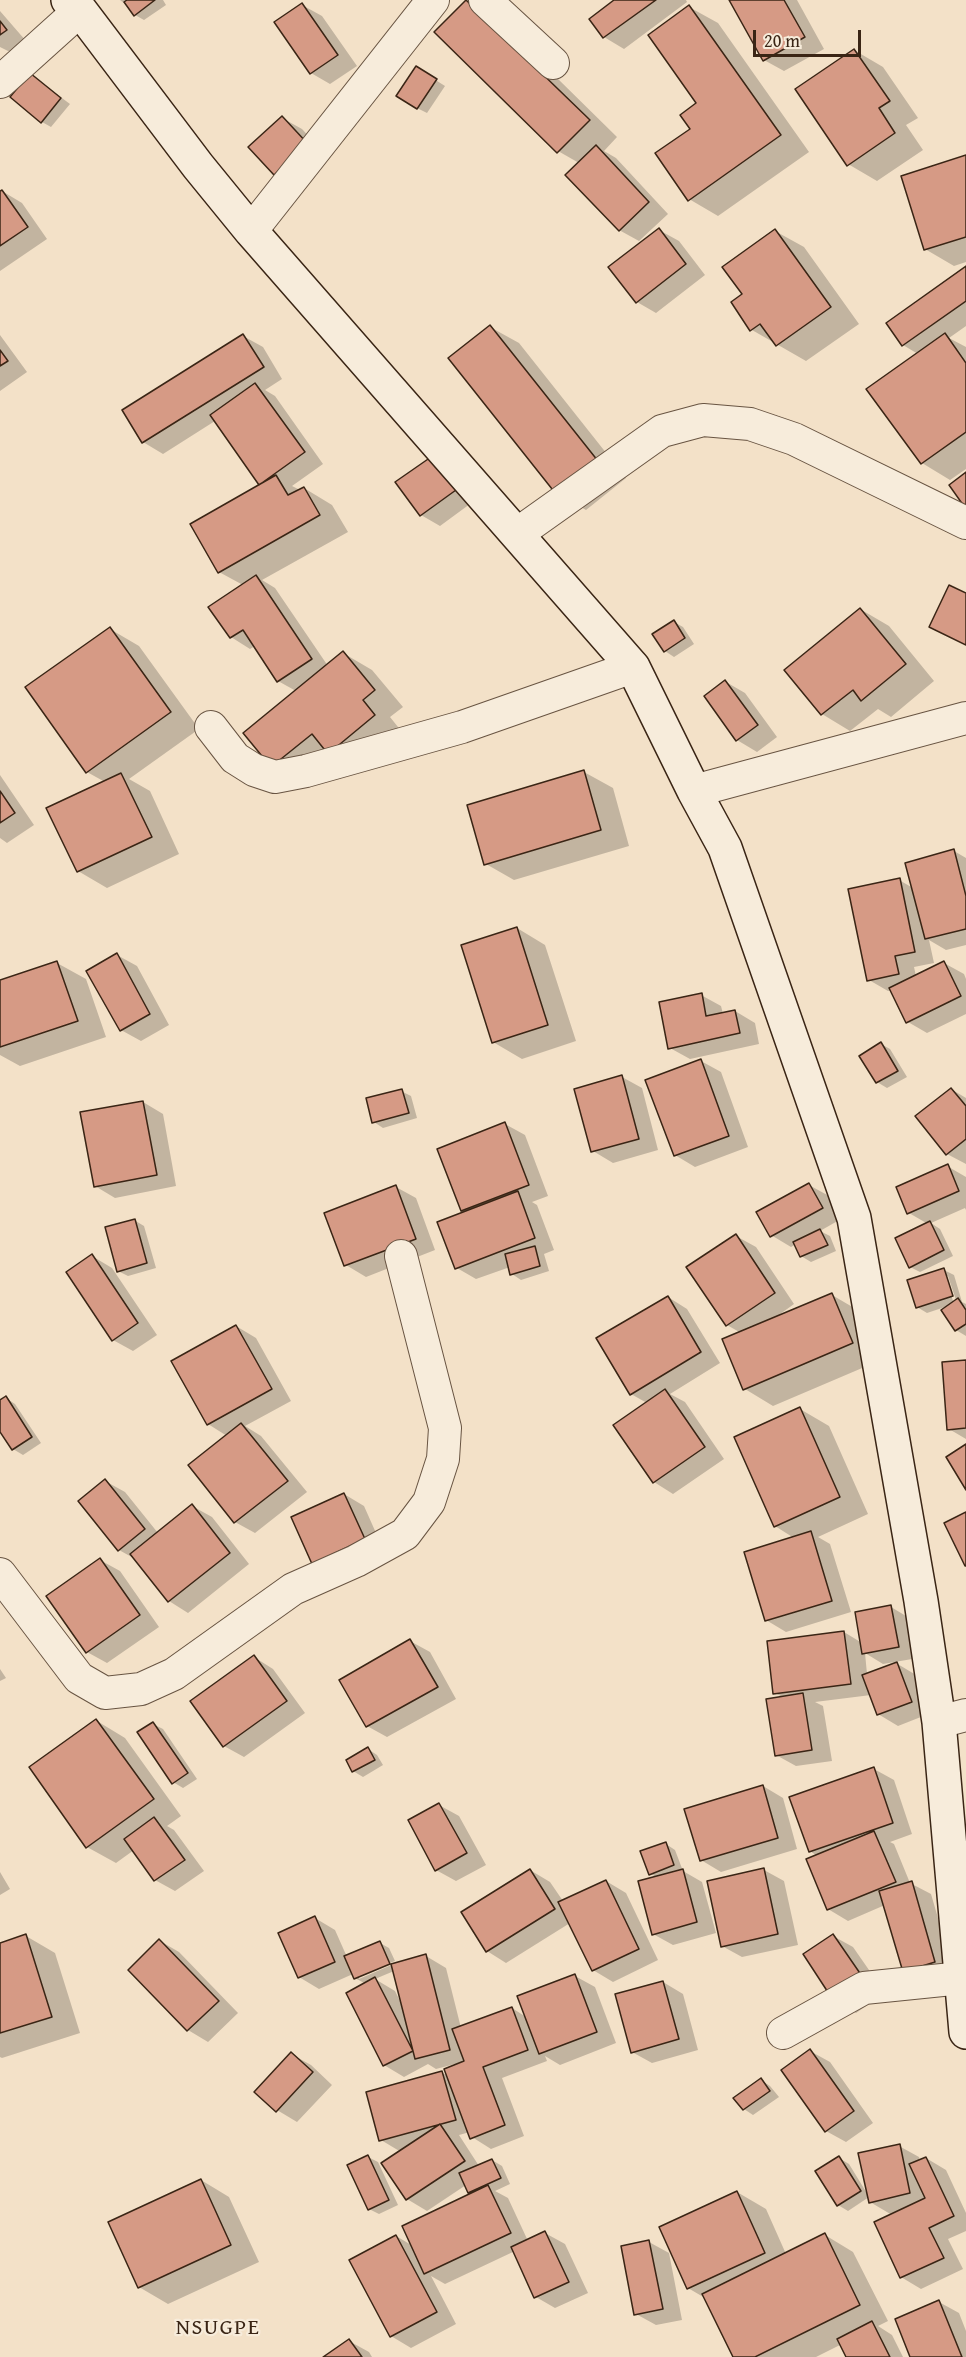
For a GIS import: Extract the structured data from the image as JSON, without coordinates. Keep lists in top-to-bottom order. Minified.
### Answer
{"districts":["NSUGPE"],"scale_bar":"20 m"}
